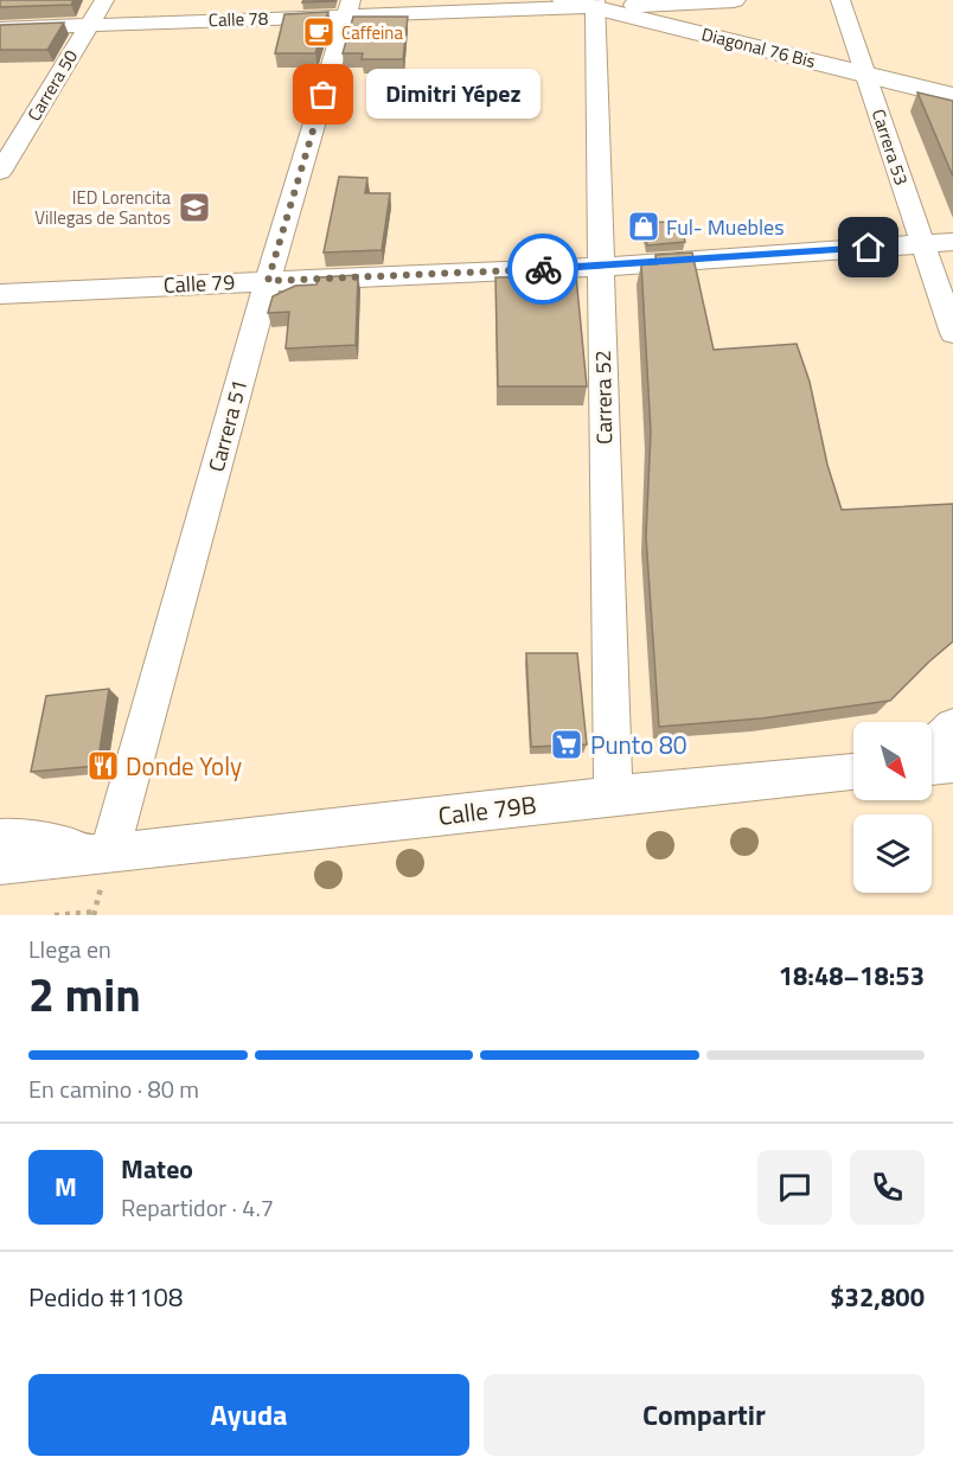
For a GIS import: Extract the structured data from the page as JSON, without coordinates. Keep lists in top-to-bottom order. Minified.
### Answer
{"streets":{"street":["Calle 78","Diagonal 76 Bis","Carrera 50","Carrera 53","Calle 79","Carrera 52","Carrera 51","Calle 79B"]},"crossings":[["Calle 78","Diagonal 76 Bis"],["Calle 78","Carrera 50"],["Calle 78","Carrera 52"],["Calle 78","Carrera 51"],["Diagonal 76 Bis","Carrera 53"],["Diagonal 76 Bis","Carrera 52"],["Carrera 53","Calle 79"],["Calle 79","Carrera 52"],["Calle 79","Carrera 51"],["Carrera 52","Calle 79B"],["Carrera 51","Calle 79B"]],"places":{"cafe":["Caffeina"],"other":["Dimitri Yépez"],"school or university":["IED Lorencita Villegas de Santos"],"shop":["Ful- Muebles"],"supermarket":["Punto 80"],"restaurant":["Donde Yoly"]},"north":"bottom right","page":{"bubble":"Dimitri Yépez","heading":["2 min","Llega en","18:48–18:53"],"panel":["Mateo","Repartidor · 4.7","Pedido #1108","$32,800"],"bar":"En camino · 80 m","round":"M","buttons":["Ayuda","Compartir"]}}
